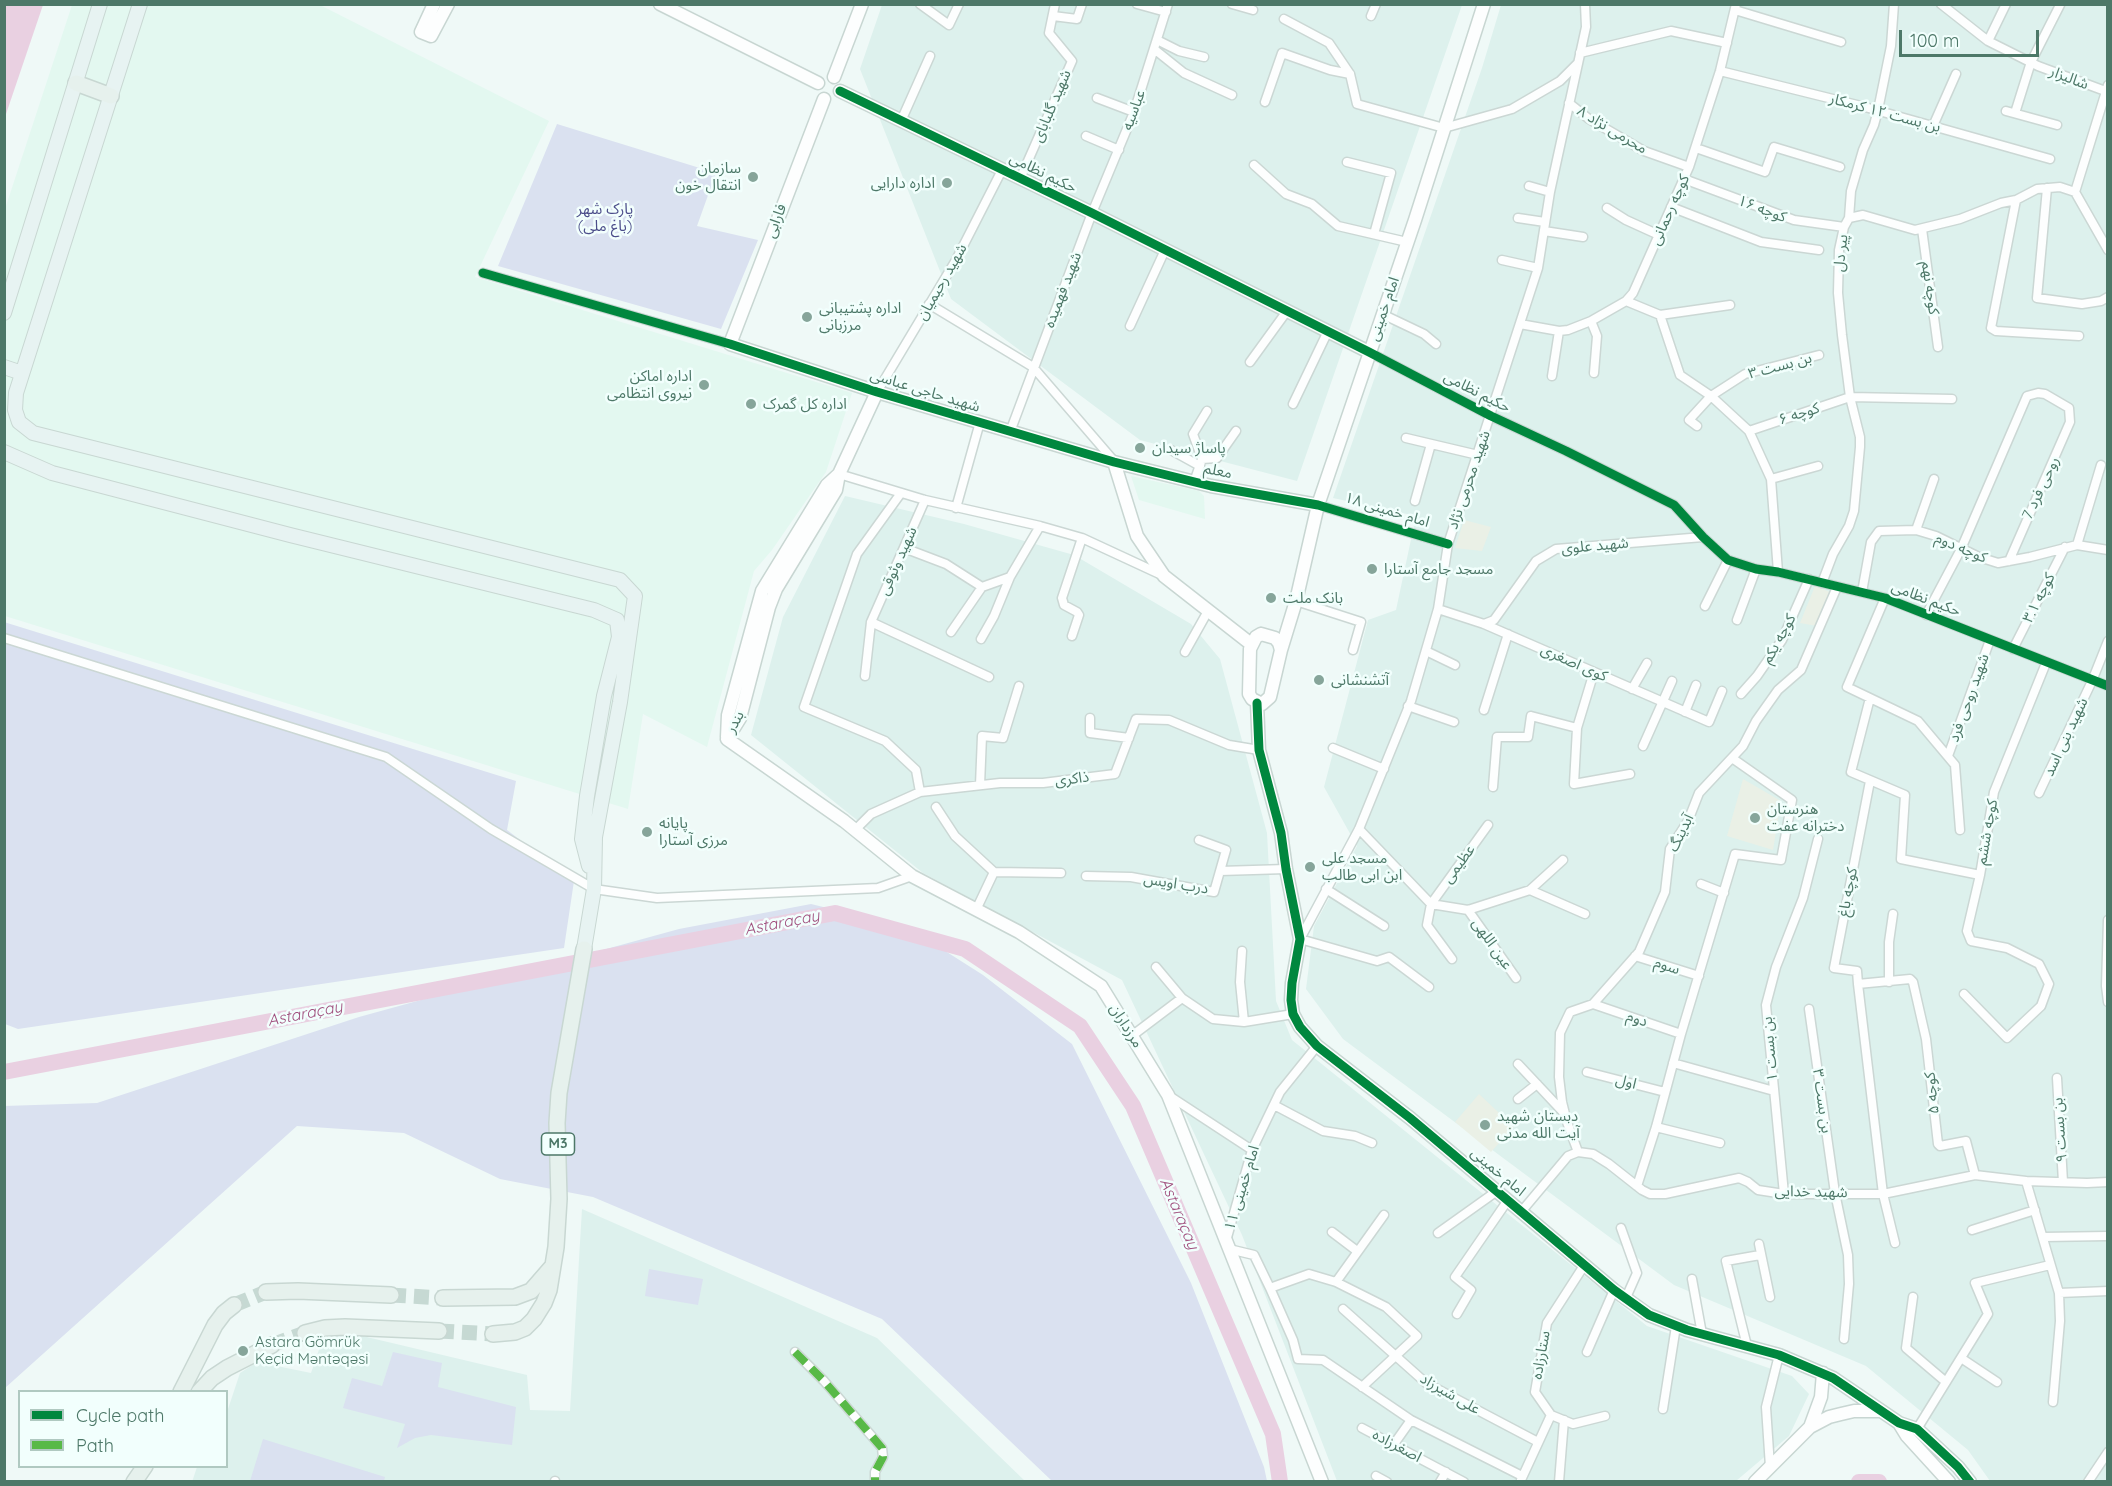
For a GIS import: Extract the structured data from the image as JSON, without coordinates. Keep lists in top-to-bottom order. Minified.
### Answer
{"streets":{"highway":["M3"],"street":["شالیزار","شهید گلبابای","عباسیه","بن بست ۱۲ کرمکار","محرمی نژاد ۸","حکیم نظامی","کوچه ۱۶","کوچه رحمانی","فارابی","پیر دل","شهید رحیمیان","کوچه نهم","شهید فهمیده","امام خمینی","بن بست ۳","شهید حاجی عباسی","کوچه ۶","معلم","شهید محرمی نژاد","روحی فرد 7","امام خمینی ۱۸","شهید علوی","کوچه دوم","شهید وثوقی","کوچه ۳.۱","کوچه یکم","کوی اصغری","شهید روحی فرد","بندر","شهید بنی اسد","ذاکری","کوچه ششم","آبدینگ","عظیمی","درب اویس","کوچه باغ","عین اللهی","سوم","دوم","مرزداران","بن بست ۱","اول","کوچه ۵","بن بست ۹","امام خمینی ۱۱","شهید خدایی","ستارزاده","علی شیرزاد","اصغرزاده"]},"crossings":[["شهید گلبابای","حکیم نظامی"],["عباسیه","حکیم نظامی"],["عباسیه","شهید فهمیده"],["بن بست ۱۲ کرمکار","کوچه رحمانی"],["محرمی نژاد ۸","کوچه رحمانی"],["محرمی نژاد ۸","شهید محرمی نژاد"],["حکیم نظامی","فارابی"],["حکیم نظامی","پیر دل"],["حکیم نظامی","شهید رحیمیان"],["حکیم نظامی","شهید فهمیده"],["حکیم نظامی","امام خمینی"],["حکیم نظامی","شهید محرمی نژاد"],["حکیم نظامی","شهید علوی"],["حکیم نظامی","کوچه دوم"],["حکیم نظامی","کوچه ۳.۱"],["حکیم نظامی","کوچه یکم"],["حکیم نظامی","شهید روحی فرد"],["حکیم نظامی","شهید بنی اسد"],["حکیم نظامی","کوچه ششم"],["حکیم نظامی","آبدینگ"],["کوچه ۱۶","کوچه رحمانی"],["کوچه ۱۶","پیر دل"],["فارابی","شهید حاجی عباسی"],["پیر دل","کوچه نهم"],["پیر دل","کوچه ۶"],["شهید رحیمیان","شهید حاجی عباسی"],["شهید رحیمیان","بندر"],["شهید فهمیده","شهید حاجی عباسی"],["امام خمینی","معلم"],["امام خمینی","امام خمینی ۱۸"],["امام خمینی","امام خمینی ۱۱"],["امام خمینی","ستارزاده"],["بن بست ۳","شهید خدایی"],["شهید حاجی عباسی","معلم"],["شهید حاجی عباسی","بندر"],["معلم","امام خمینی ۱۸"],["شهید محرمی نژاد","امام خمینی ۱۸"],["شهید محرمی نژاد","کوی اصغری"],["روحی فرد 7","کوچه دوم"],["شهید علوی","کوی اصغری"],["کوچه دوم","کوچه ۳.۱"],["بندر","مرزداران"],["ذاکری","مرزداران"],["کوچه ششم","کوچه باغ"],["آبدینگ","سوم"],["آبدینگ","دوم"],["آبدینگ","شهید خدایی"],["مرزداران","امام خمینی ۱۱"],["بن بست ۱","شهید خدایی"],["کوچه ۵","شهید خدایی"],["بن بست ۹","شهید خدایی"]],"water":["Astaraçay"],"parks":["پارک شهر (باغ ملی)"],"places":["سازمان انتقال خون","اداره دارایی","اداره پشتیبانی مرزبانی","اداره اماکن نیروی انتظامی","اداره کل گمرک","پاساژ سیدان","مسجد جامع آستارا","بانک ملت","آتشنشانی","هنرستان دخترانه عفت","پایانه مرزی آستارا","مسجد علی ابن ابی طالب","دبستان شهید آیت الله مدنی","Astara Gömrük Keçid Məntəqəsi"],"legend":["Cycle path","Path"],"scale_bar":"100 m"}
